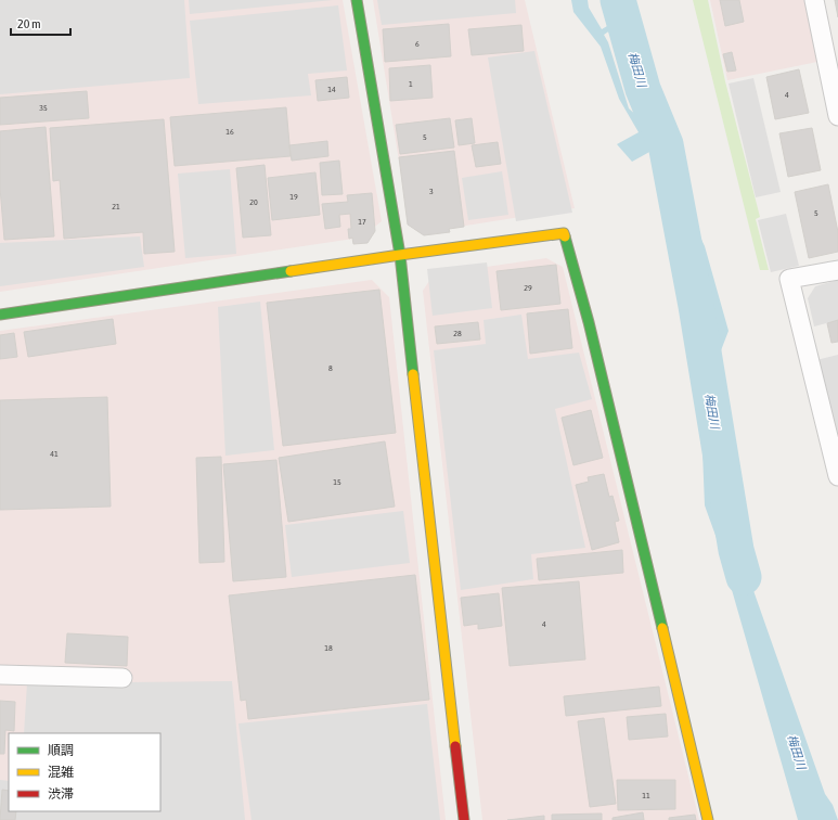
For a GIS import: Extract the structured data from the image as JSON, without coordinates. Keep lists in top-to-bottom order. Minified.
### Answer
{"water":["梅田川"],"house_numbers":["6","1","14","4","35","16","5","3","19","20","21","5","17","29","28","8","41","15","4","18","11"],"legend":["順調","混雑","渋滞"],"scale_bar":"20 m"}
